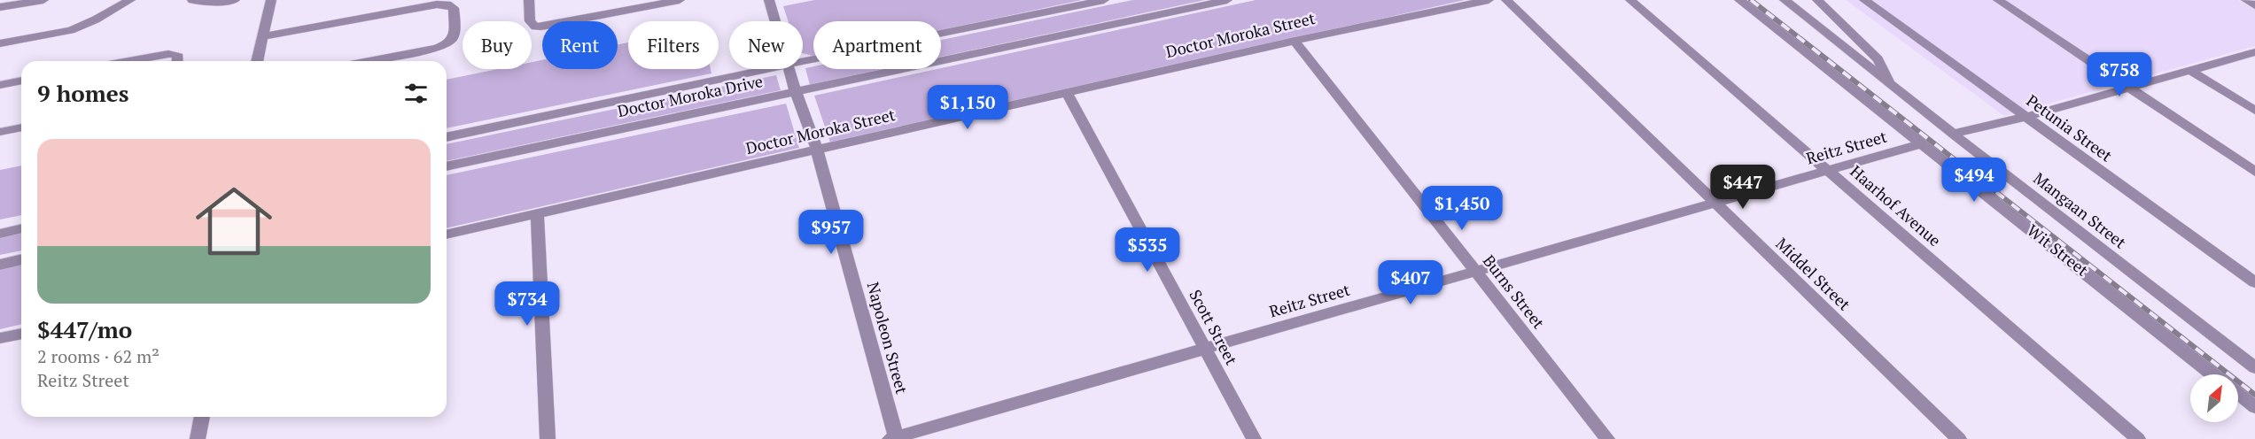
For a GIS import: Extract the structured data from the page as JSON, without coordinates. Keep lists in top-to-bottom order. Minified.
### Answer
{"streets":{"street":["Doctor Moroka Street","Doctor Moroka Drive","Petunia Street","Reitz Street","Haarhof Avenue","Mangaan Street","Wit Street","Middel Street","Burns Street","Scott Street","Napoleon Street"]},"crossings":[["Doctor Moroka Street","Burns Street"],["Doctor Moroka Street","Scott Street"],["Doctor Moroka Street","Napoleon Street"],["Doctor Moroka Drive","Napoleon Street"],["Reitz Street","Haarhof Avenue"],["Reitz Street","Wit Street"],["Reitz Street","Middel Street"],["Reitz Street","Burns Street"],["Reitz Street","Scott Street"],["Reitz Street","Napoleon Street"]],"north":"top right","page":{"chip":["Buy","Rent","Filters","New","Apartment"],"price":["$758","$1,150","$494","$447","$1,450","$957","$535","$407","$734"],"heading":"9 homes","list":[{"name":"$447/mo","note":"2 rooms · 62 m² · Reitz Street"}]}}
